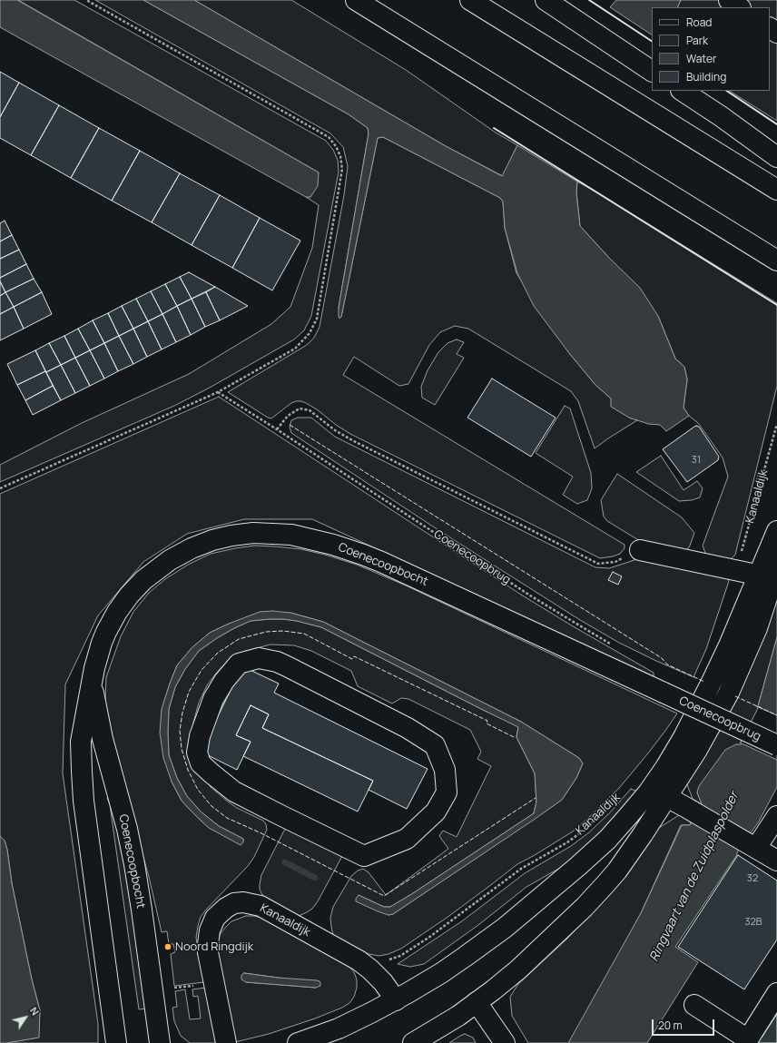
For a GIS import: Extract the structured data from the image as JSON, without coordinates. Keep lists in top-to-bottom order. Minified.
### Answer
{"streets":{"main road":["Kanaaldijk","Coenecoopbrug","Coenecoopbocht"]},"crossings":[["Coenecoopbrug","Coenecoopbocht"]],"water":["Ringvaart van de Zuidplaspolder"],"places":["Noord Ringdijk"],"house_numbers":["31","32","32B"],"legend":["Road","Park","Water","Building"],"scale_bar":"20 m","north":"top right"}
